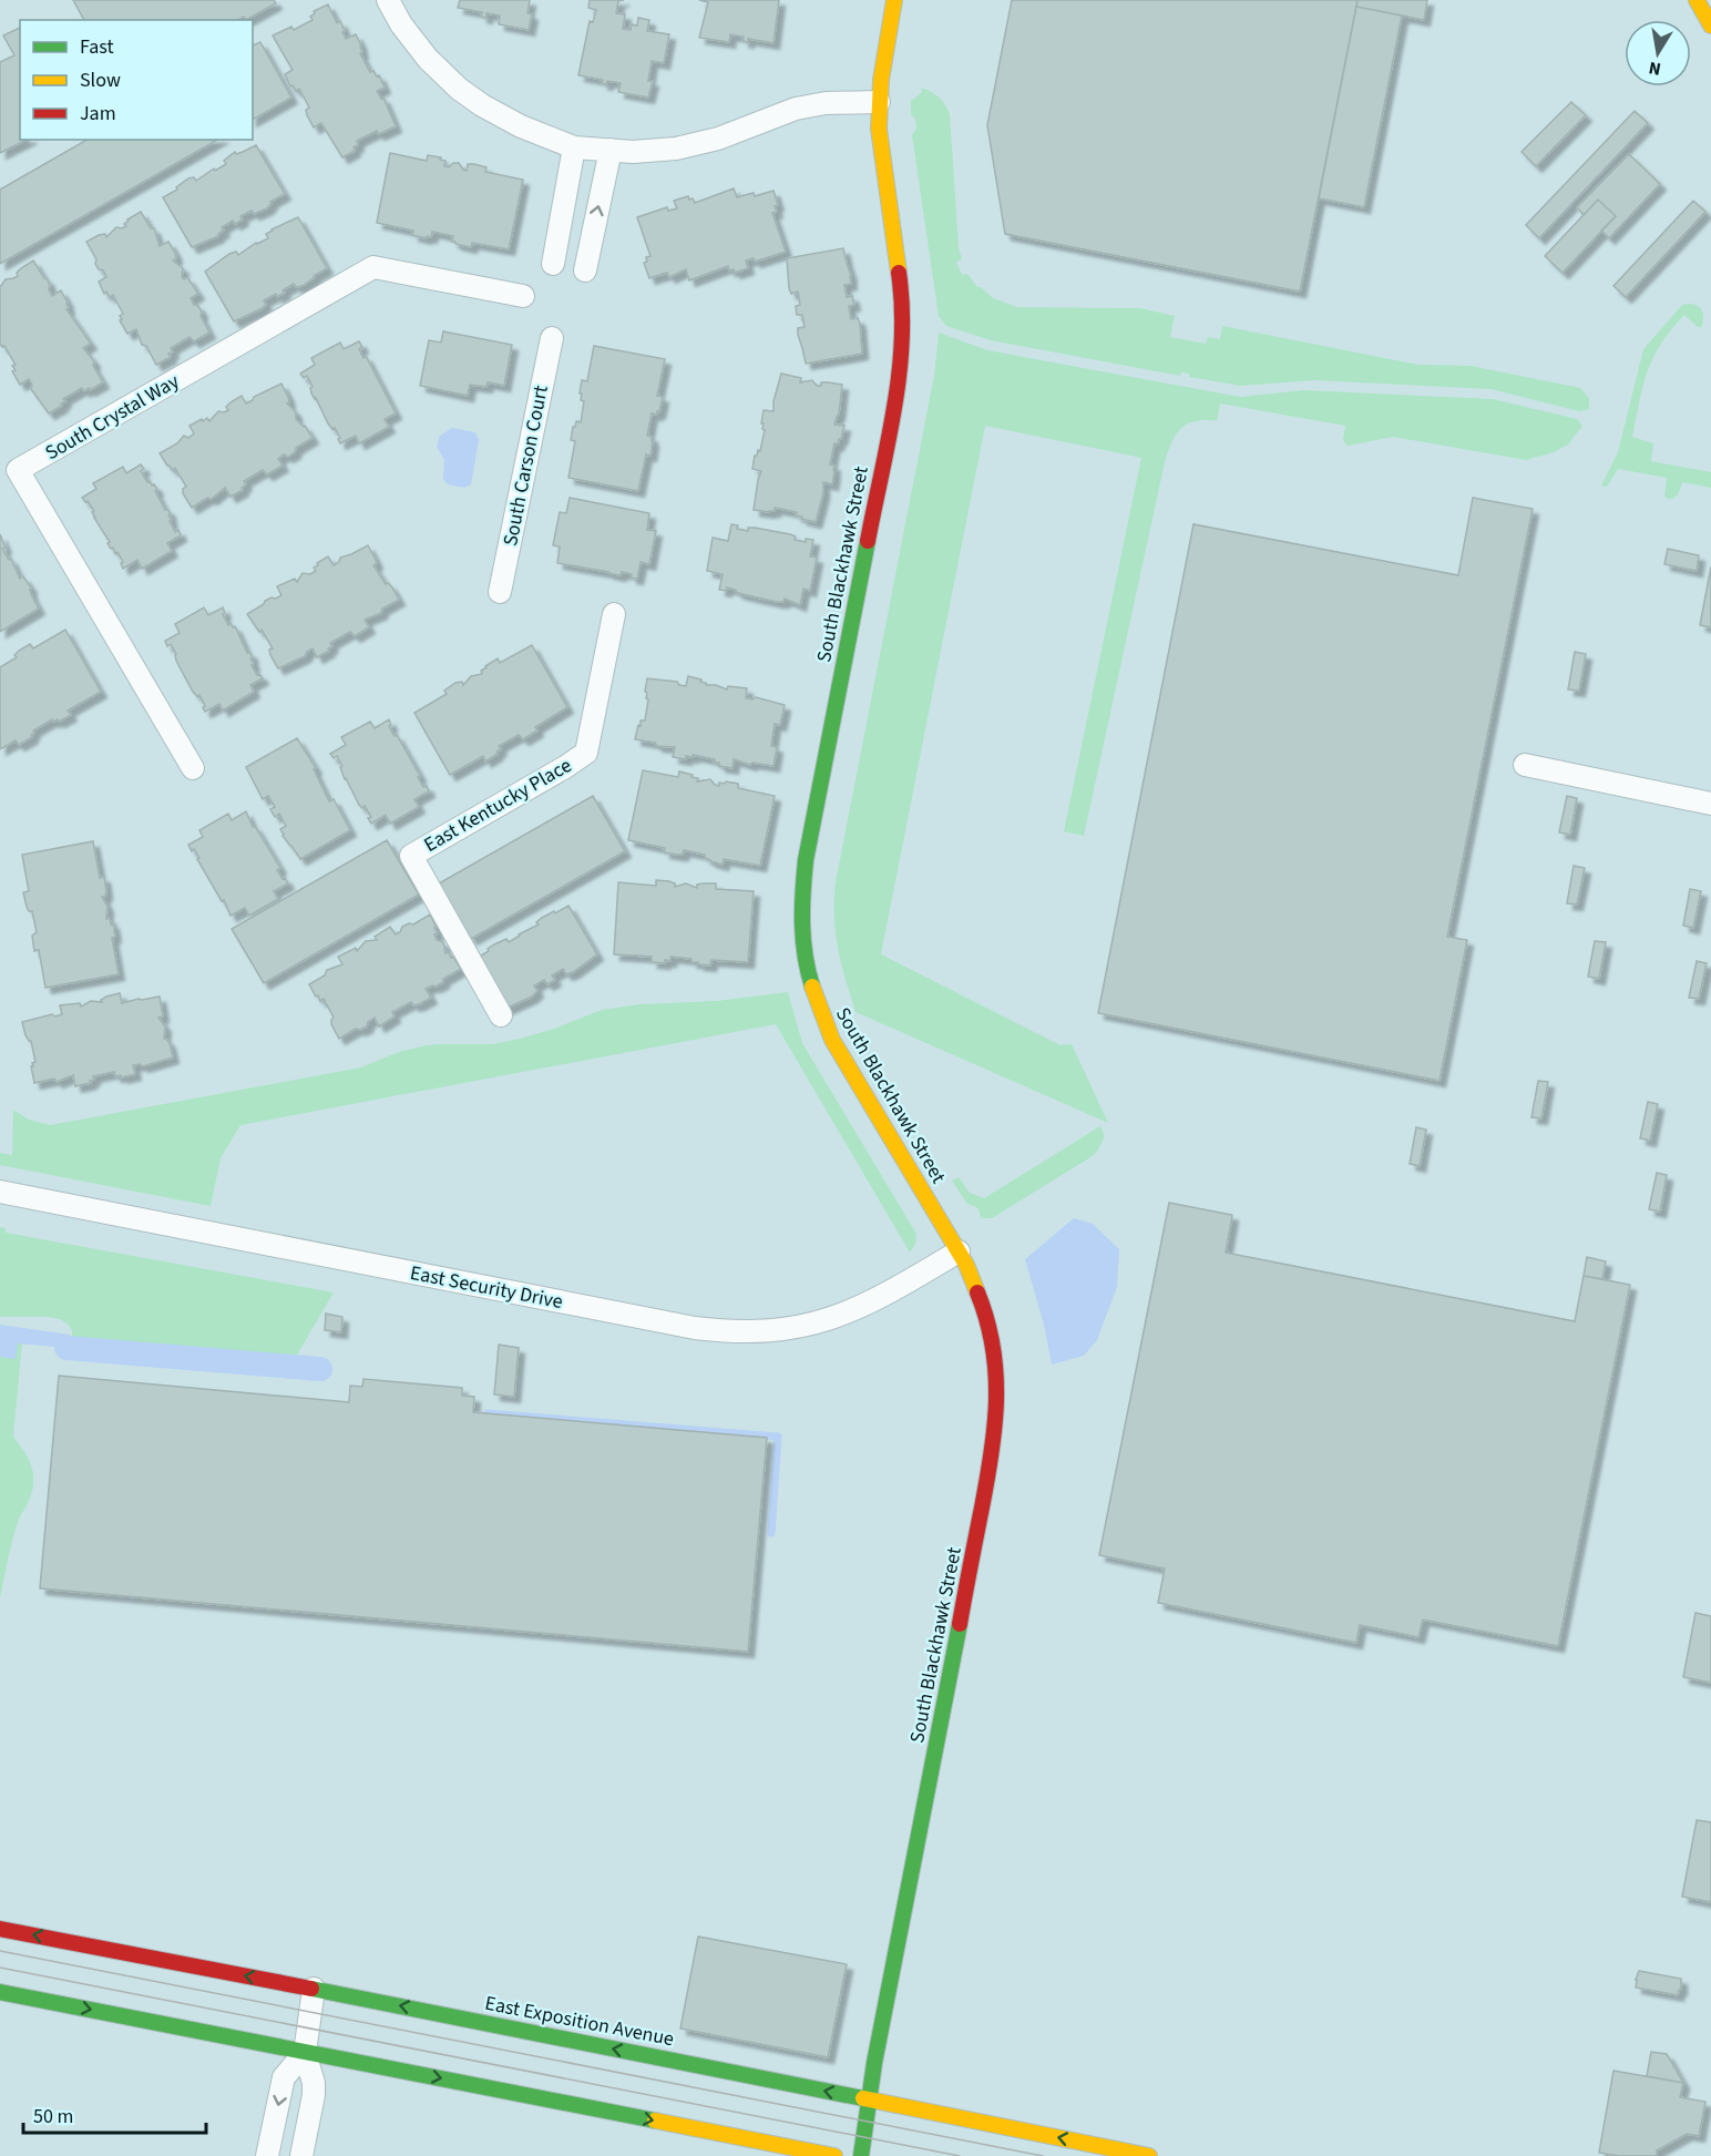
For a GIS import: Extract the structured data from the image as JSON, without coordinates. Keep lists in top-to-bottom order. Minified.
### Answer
{"streets":{"street":["South Crystal Way","South Carson Court","South Blackhawk Street","East Kentucky Place","East Security Drive","East Exposition Avenue"]},"crossings":[["South Blackhawk Street","East Security Drive"],["South Blackhawk Street","East Exposition Avenue"]],"legend":["Fast","Slow","Jam"],"scale_bar":"50 m","north":"bottom"}
